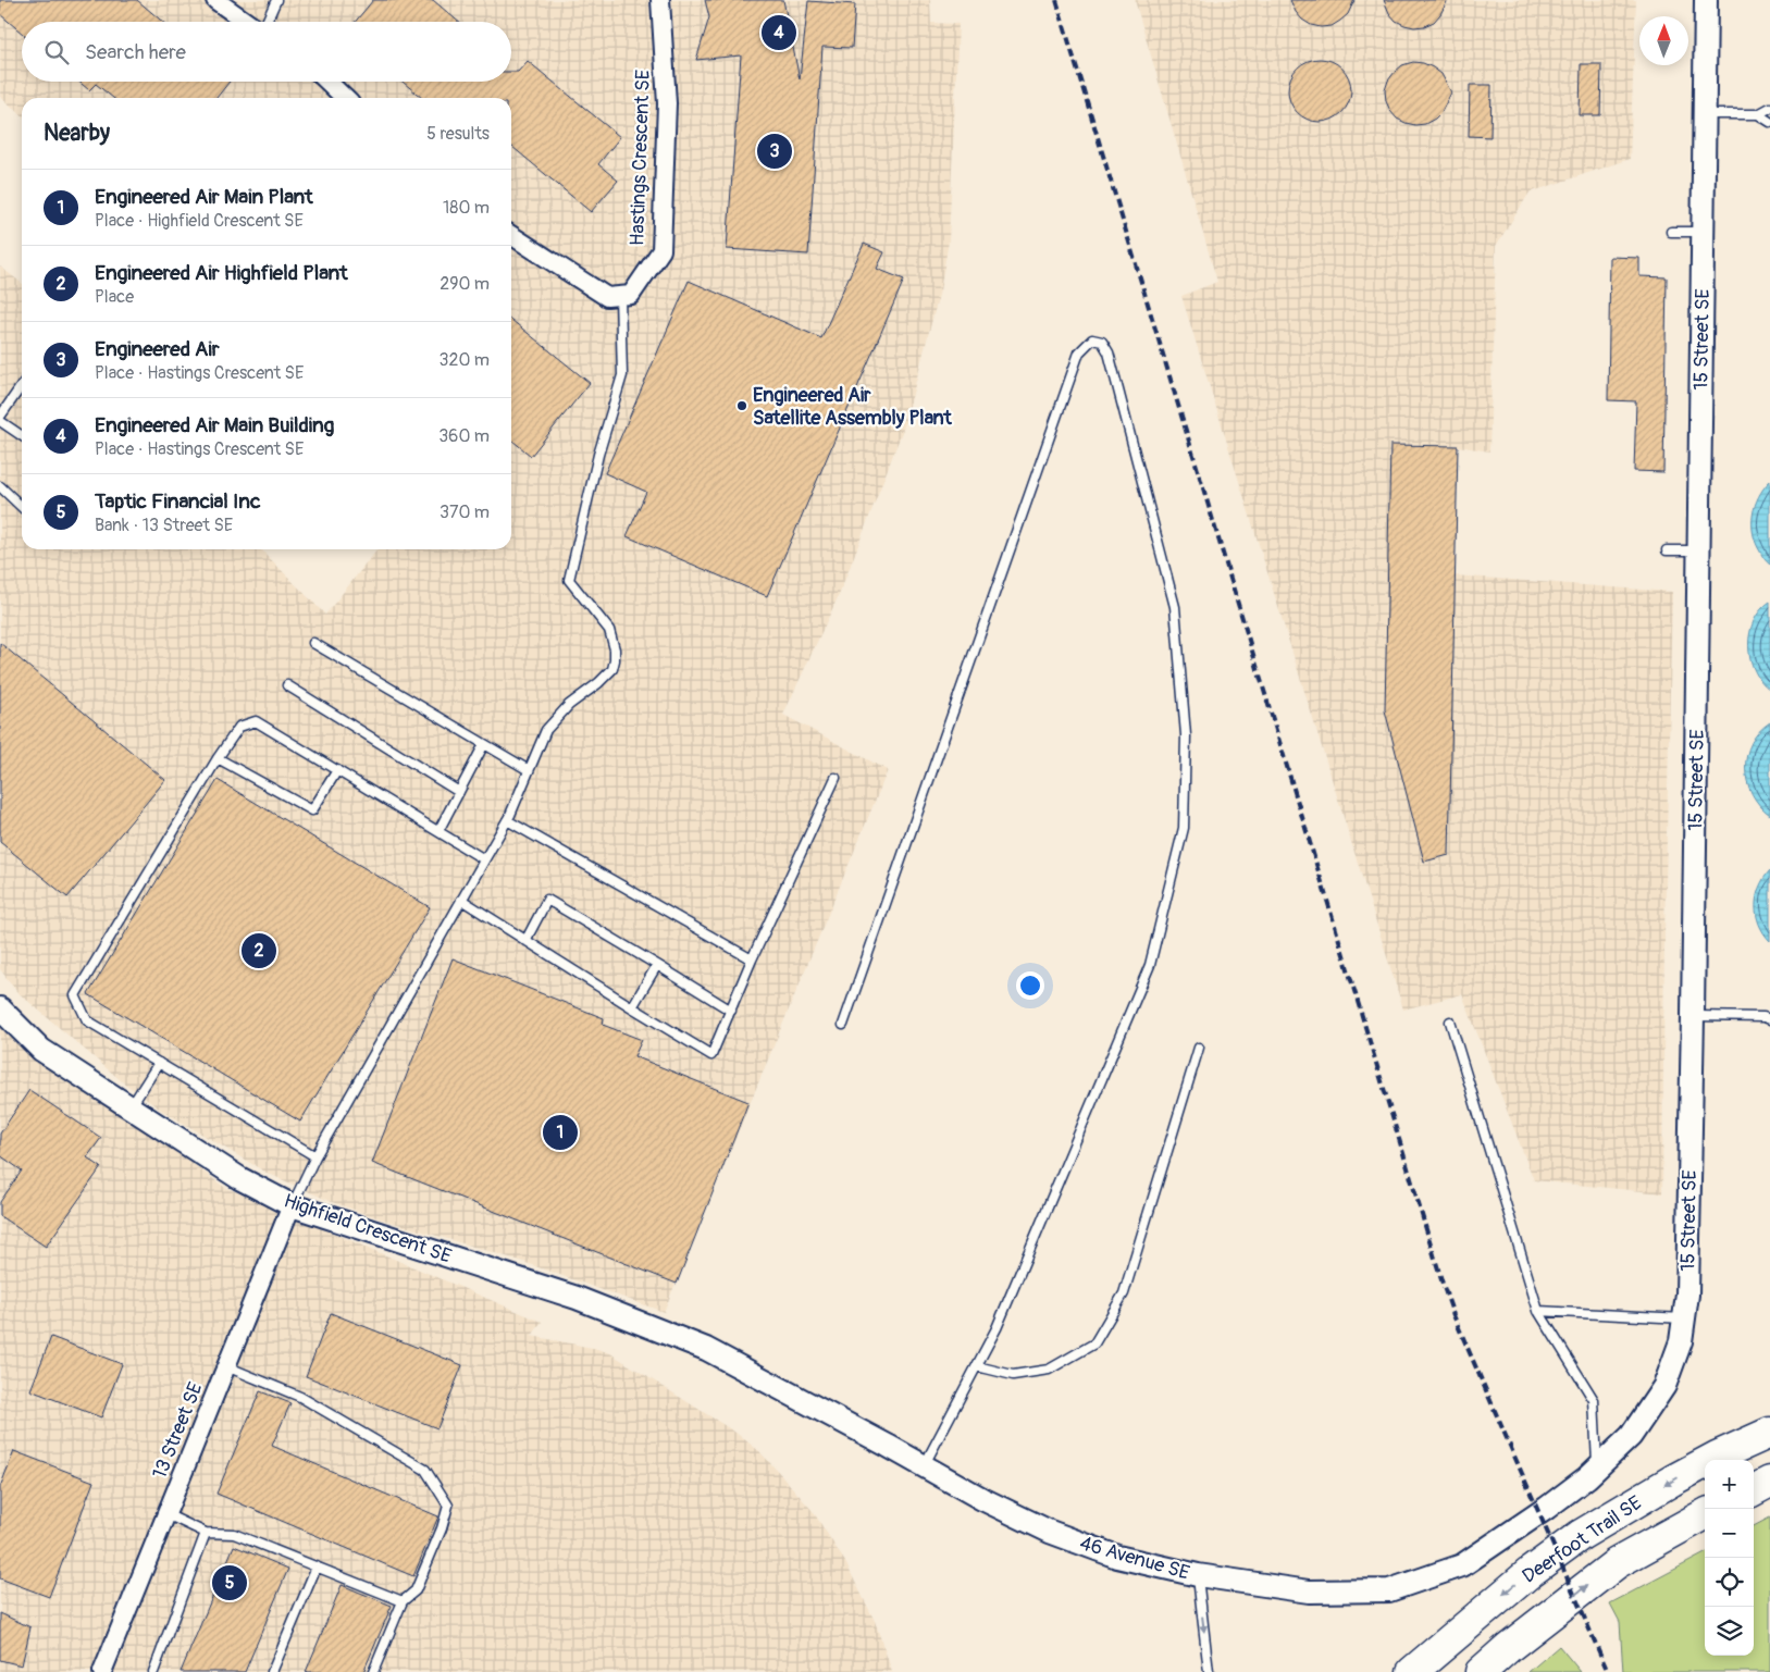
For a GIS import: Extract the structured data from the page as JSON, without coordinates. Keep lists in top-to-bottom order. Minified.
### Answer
{"streets":{"highway":["Deerfoot Trail SE"],"street":["Hastings Crescent SE","15 Street SE","Highfield Crescent SE","13 Street SE","46 Avenue SE"]},"crossings":[["15 Street SE","46 Avenue SE"],["Highfield Crescent SE","13 Street SE"],["Highfield Crescent SE","46 Avenue SE"]],"places":["Engineered Air Satellite Assembly Plant"],"north":"top","page":{"pins":["4","3","2","1","5"],"search":"Search here","heading":["Nearby","5 results"],"list":[{"mark":"1","name":"Engineered Air Main Plant","note":"Place · Highfield Crescent SE","value":"180 m"},{"mark":"2","name":"Engineered Air Highfield Plant","note":"Place","value":"290 m"},{"mark":"3","name":"Engineered Air","note":"Place · Hastings Crescent SE","value":"320 m"},{"mark":"4","name":"Engineered Air Main Building","note":"Place · Hastings Crescent SE","value":"360 m"},{"mark":"5","name":"Taptic Financial Inc","note":"Bank · 13 Street SE","value":"370 m"}],"map_buttons":["+","−"]}}
